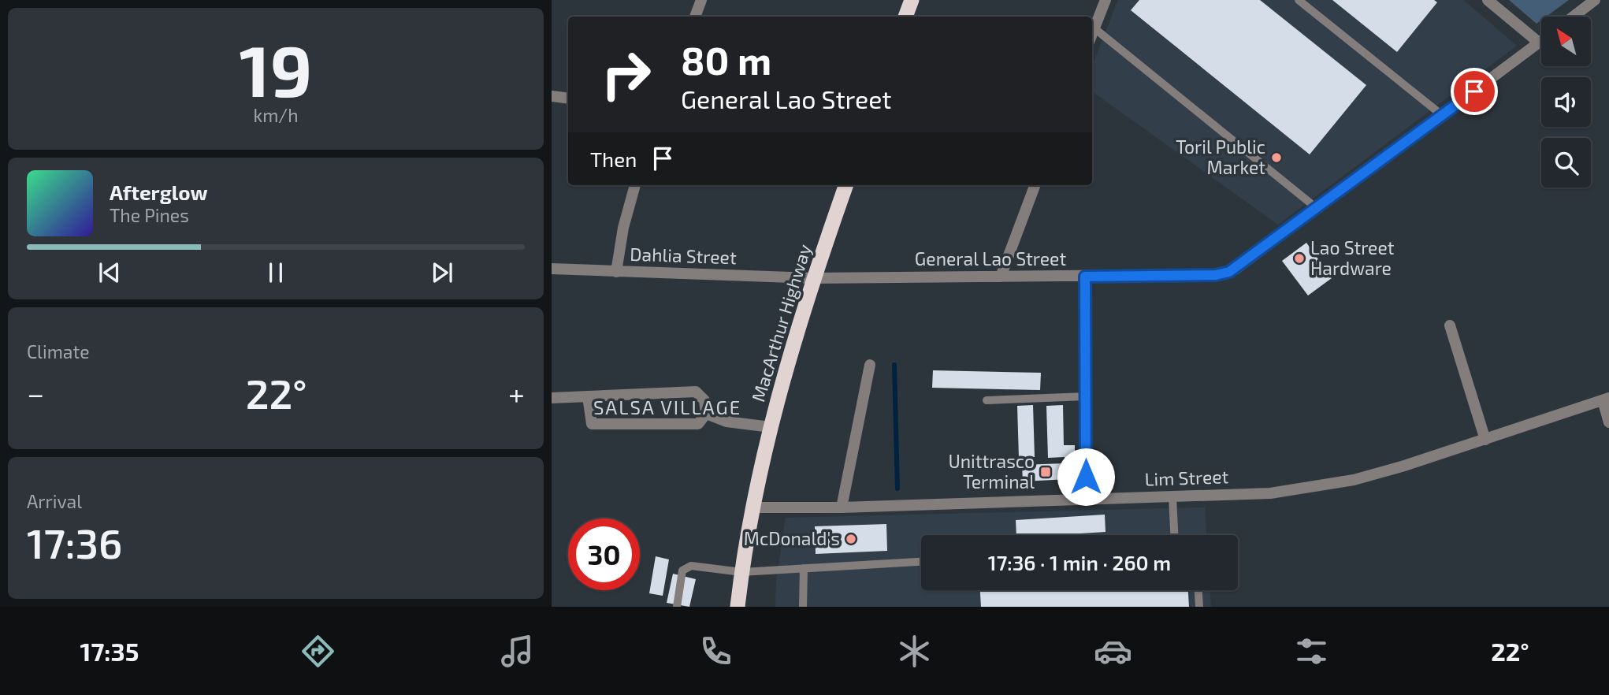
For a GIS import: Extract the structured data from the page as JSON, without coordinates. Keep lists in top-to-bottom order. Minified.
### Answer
{"streets":{"highway":["MacArthur Highway"],"street":["Dahlia Street","General Lao Street","Lim Street"]},"crossings":[["Dahlia Street","General Lao Street"],["Dahlia Street","MacArthur Highway"],["General Lao Street","MacArthur Highway"],["MacArthur Highway","Lim Street"]],"districts":["SALSA VILLAGE"],"places":{"other":["Toril Public Market","Lao Street Hardware","McDonald's"],"transit":["Unittrasco Terminal"]},"north":"top left","page":{"tile":[["19","km/h"],"Climate",["Arrival","17:36"]],"turn":["80 m","General Lao Street"],"then":"Then","song":["Afterglow","The Pines"],"heat":["−","22°","+"],"limit":"30","trip":"17:36 · 1 min · 260 m","tabs":["17:35","22°"]}}
